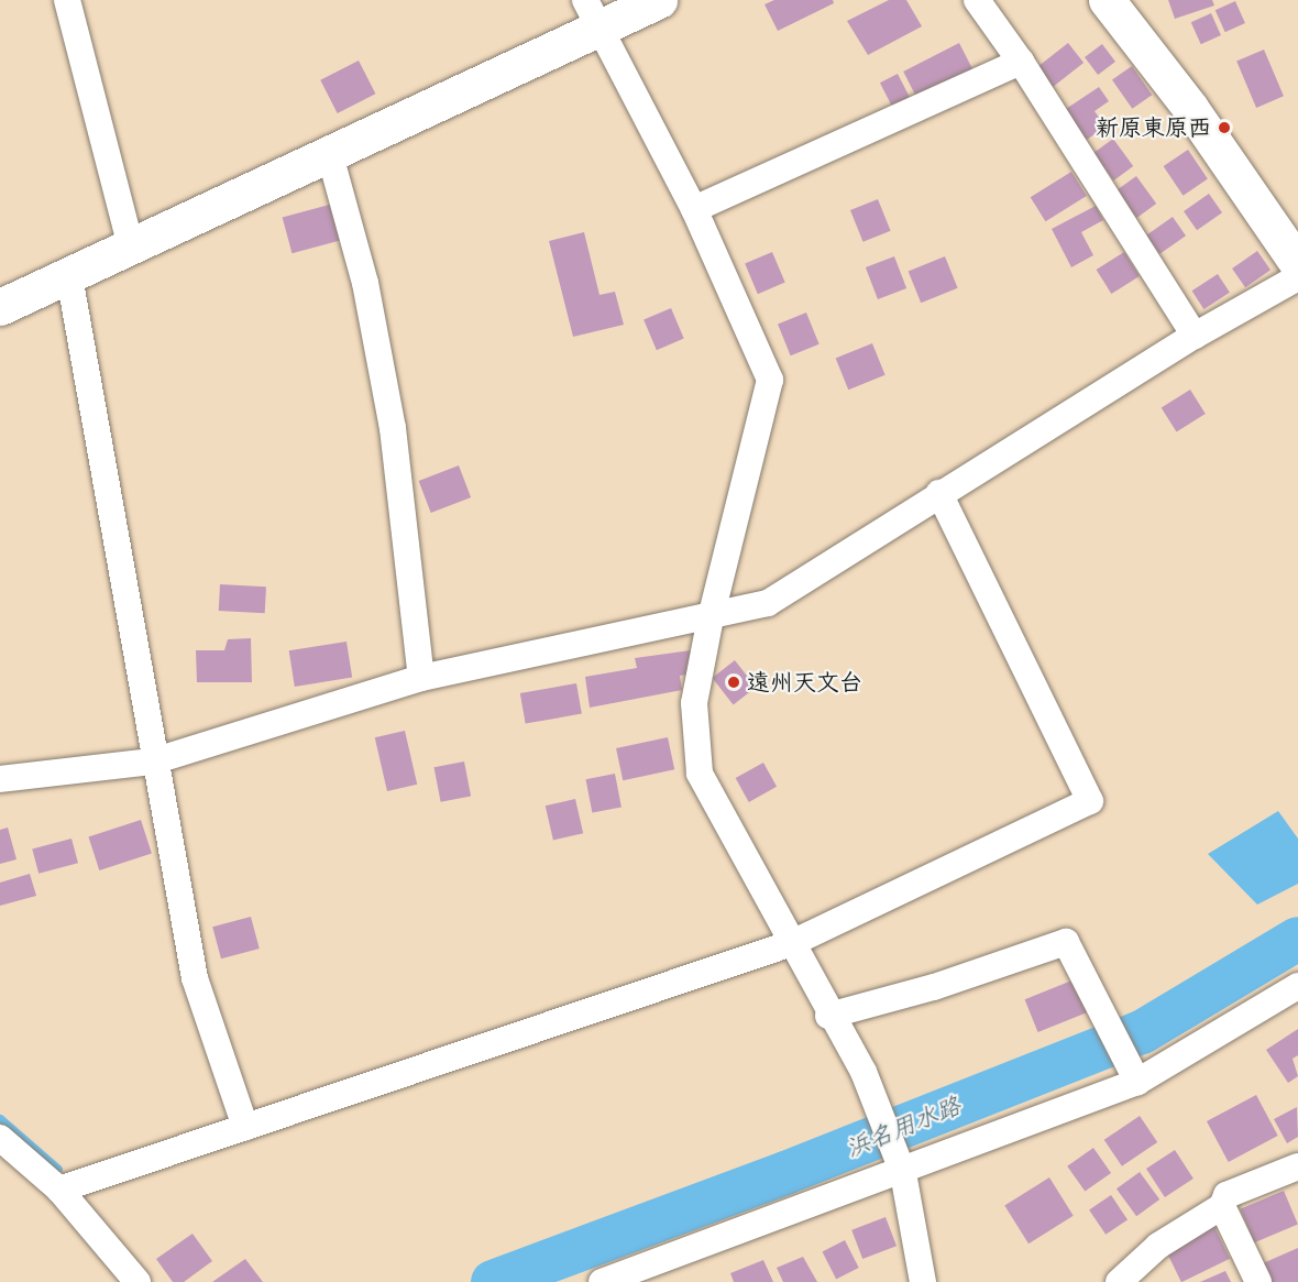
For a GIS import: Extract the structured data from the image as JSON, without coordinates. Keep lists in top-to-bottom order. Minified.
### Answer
{"water":["浜名用水路"],"places":["新原東原西","遠州天文台"]}
